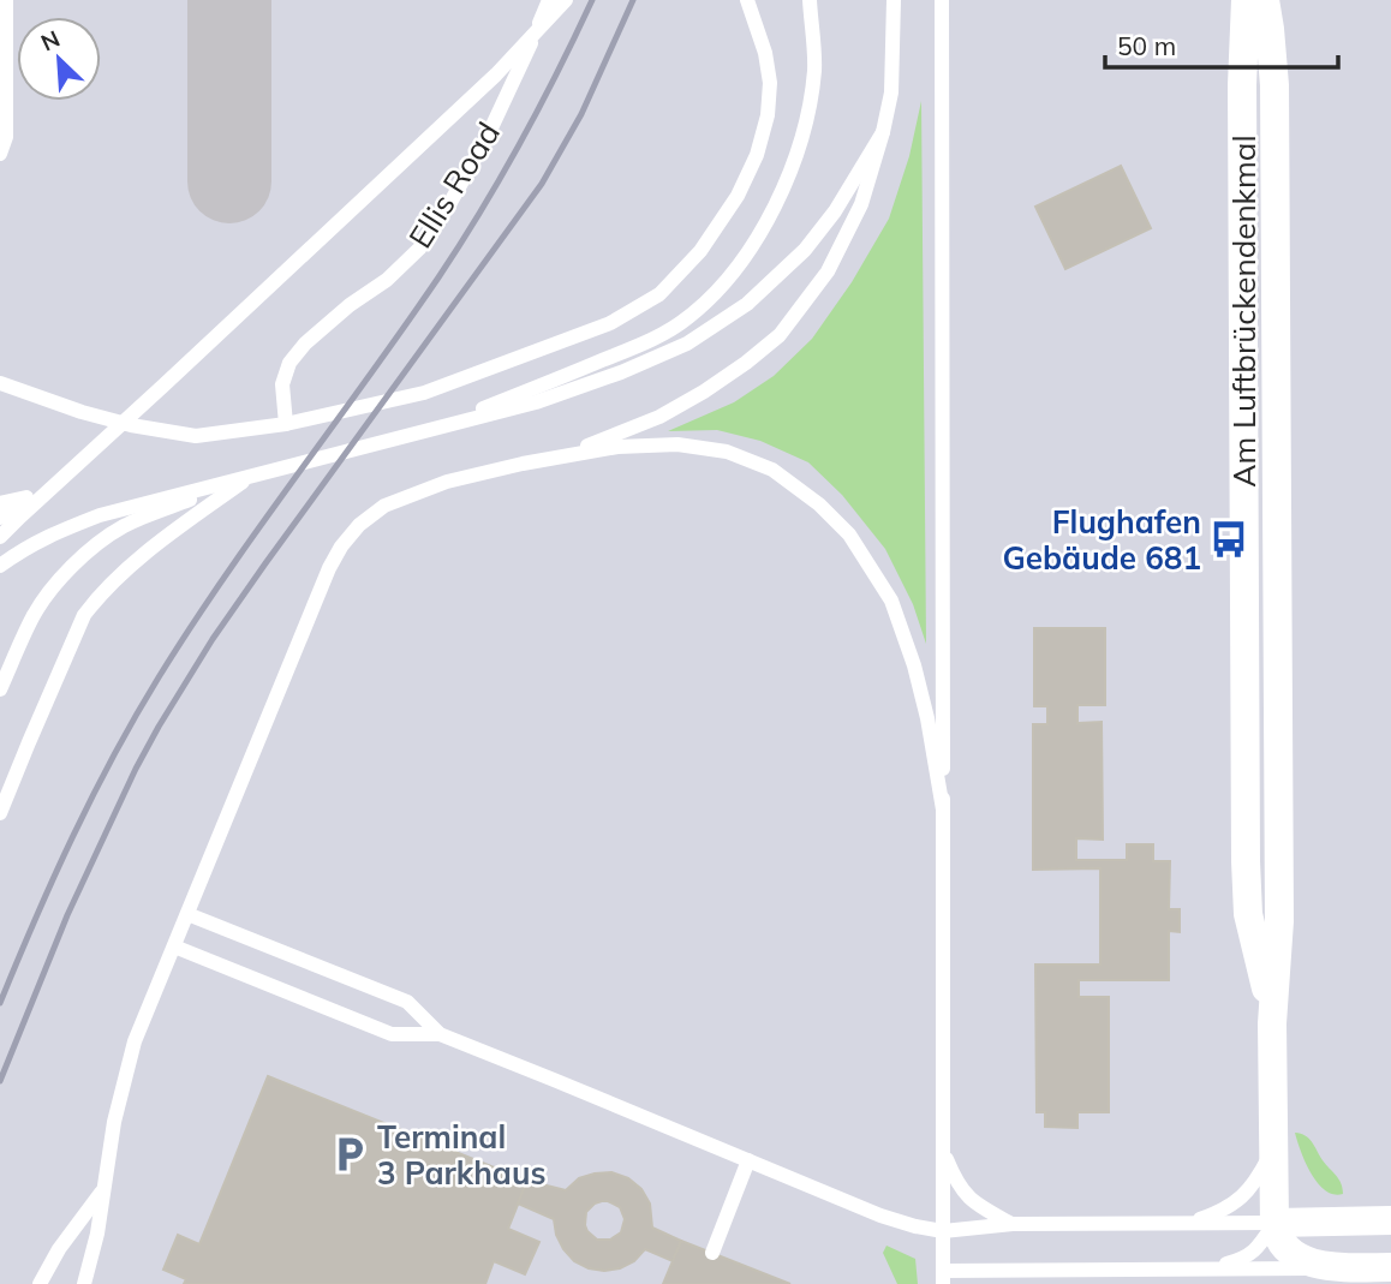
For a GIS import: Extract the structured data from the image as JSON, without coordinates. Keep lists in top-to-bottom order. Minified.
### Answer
{"streets":{"street":["Am Luftbrückendenkmal"],"lane":["Ellis Road"]},"places":{"bus stop":["Flughafen Gebäude 681"],"parking":["Terminal 3 Parkhaus"]},"scale_bar":"50 m","north":"top left"}
